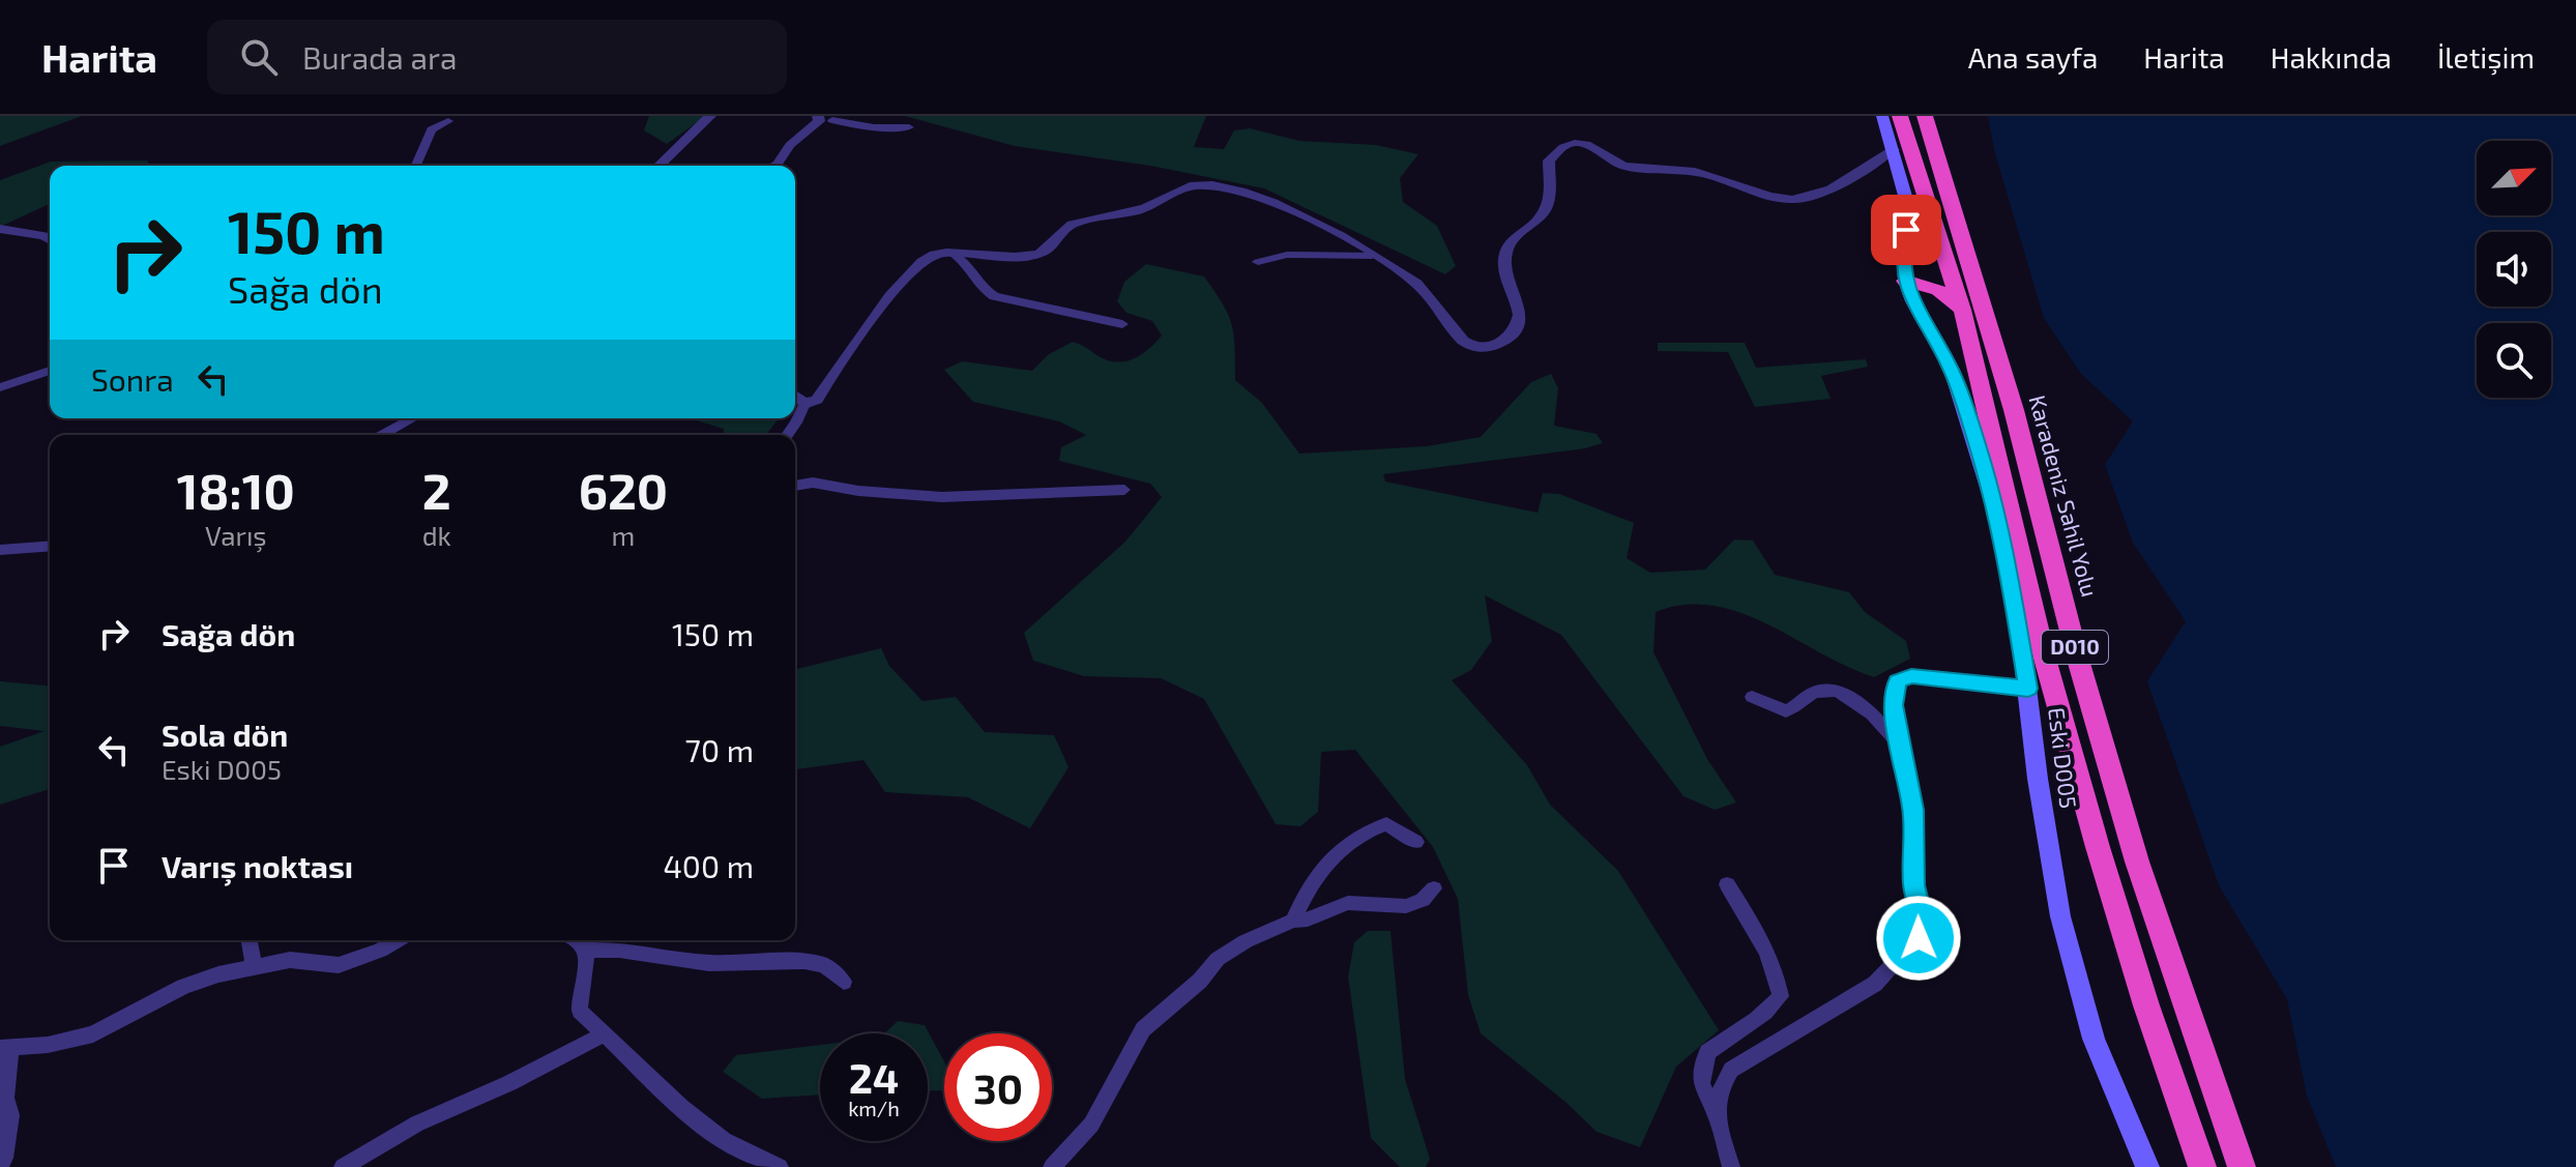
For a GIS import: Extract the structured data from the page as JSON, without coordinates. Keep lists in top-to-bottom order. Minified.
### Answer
{"streets":{"highway":["Karadeniz Sahil Yolu","D010"],"main road":["Eski D005"]},"north":"top right","page":{"header":"Harita","search":"Burada ara","nav":["Ana sayfa","Harita","Hakkında","İletişim"],"turn":["150 m","Sağa dön"],"then":"Sonra","eta":["18:10","Varış","2","dk","620","m"],"list":[{"name":"Sağa dön","value":"150 m"},{"name":"Sola dön","note":"Eski D005","value":"70 m"},{"name":"Varış noktası","value":"400 m"}],"speed":"24 km/h","limit":"30"}}
